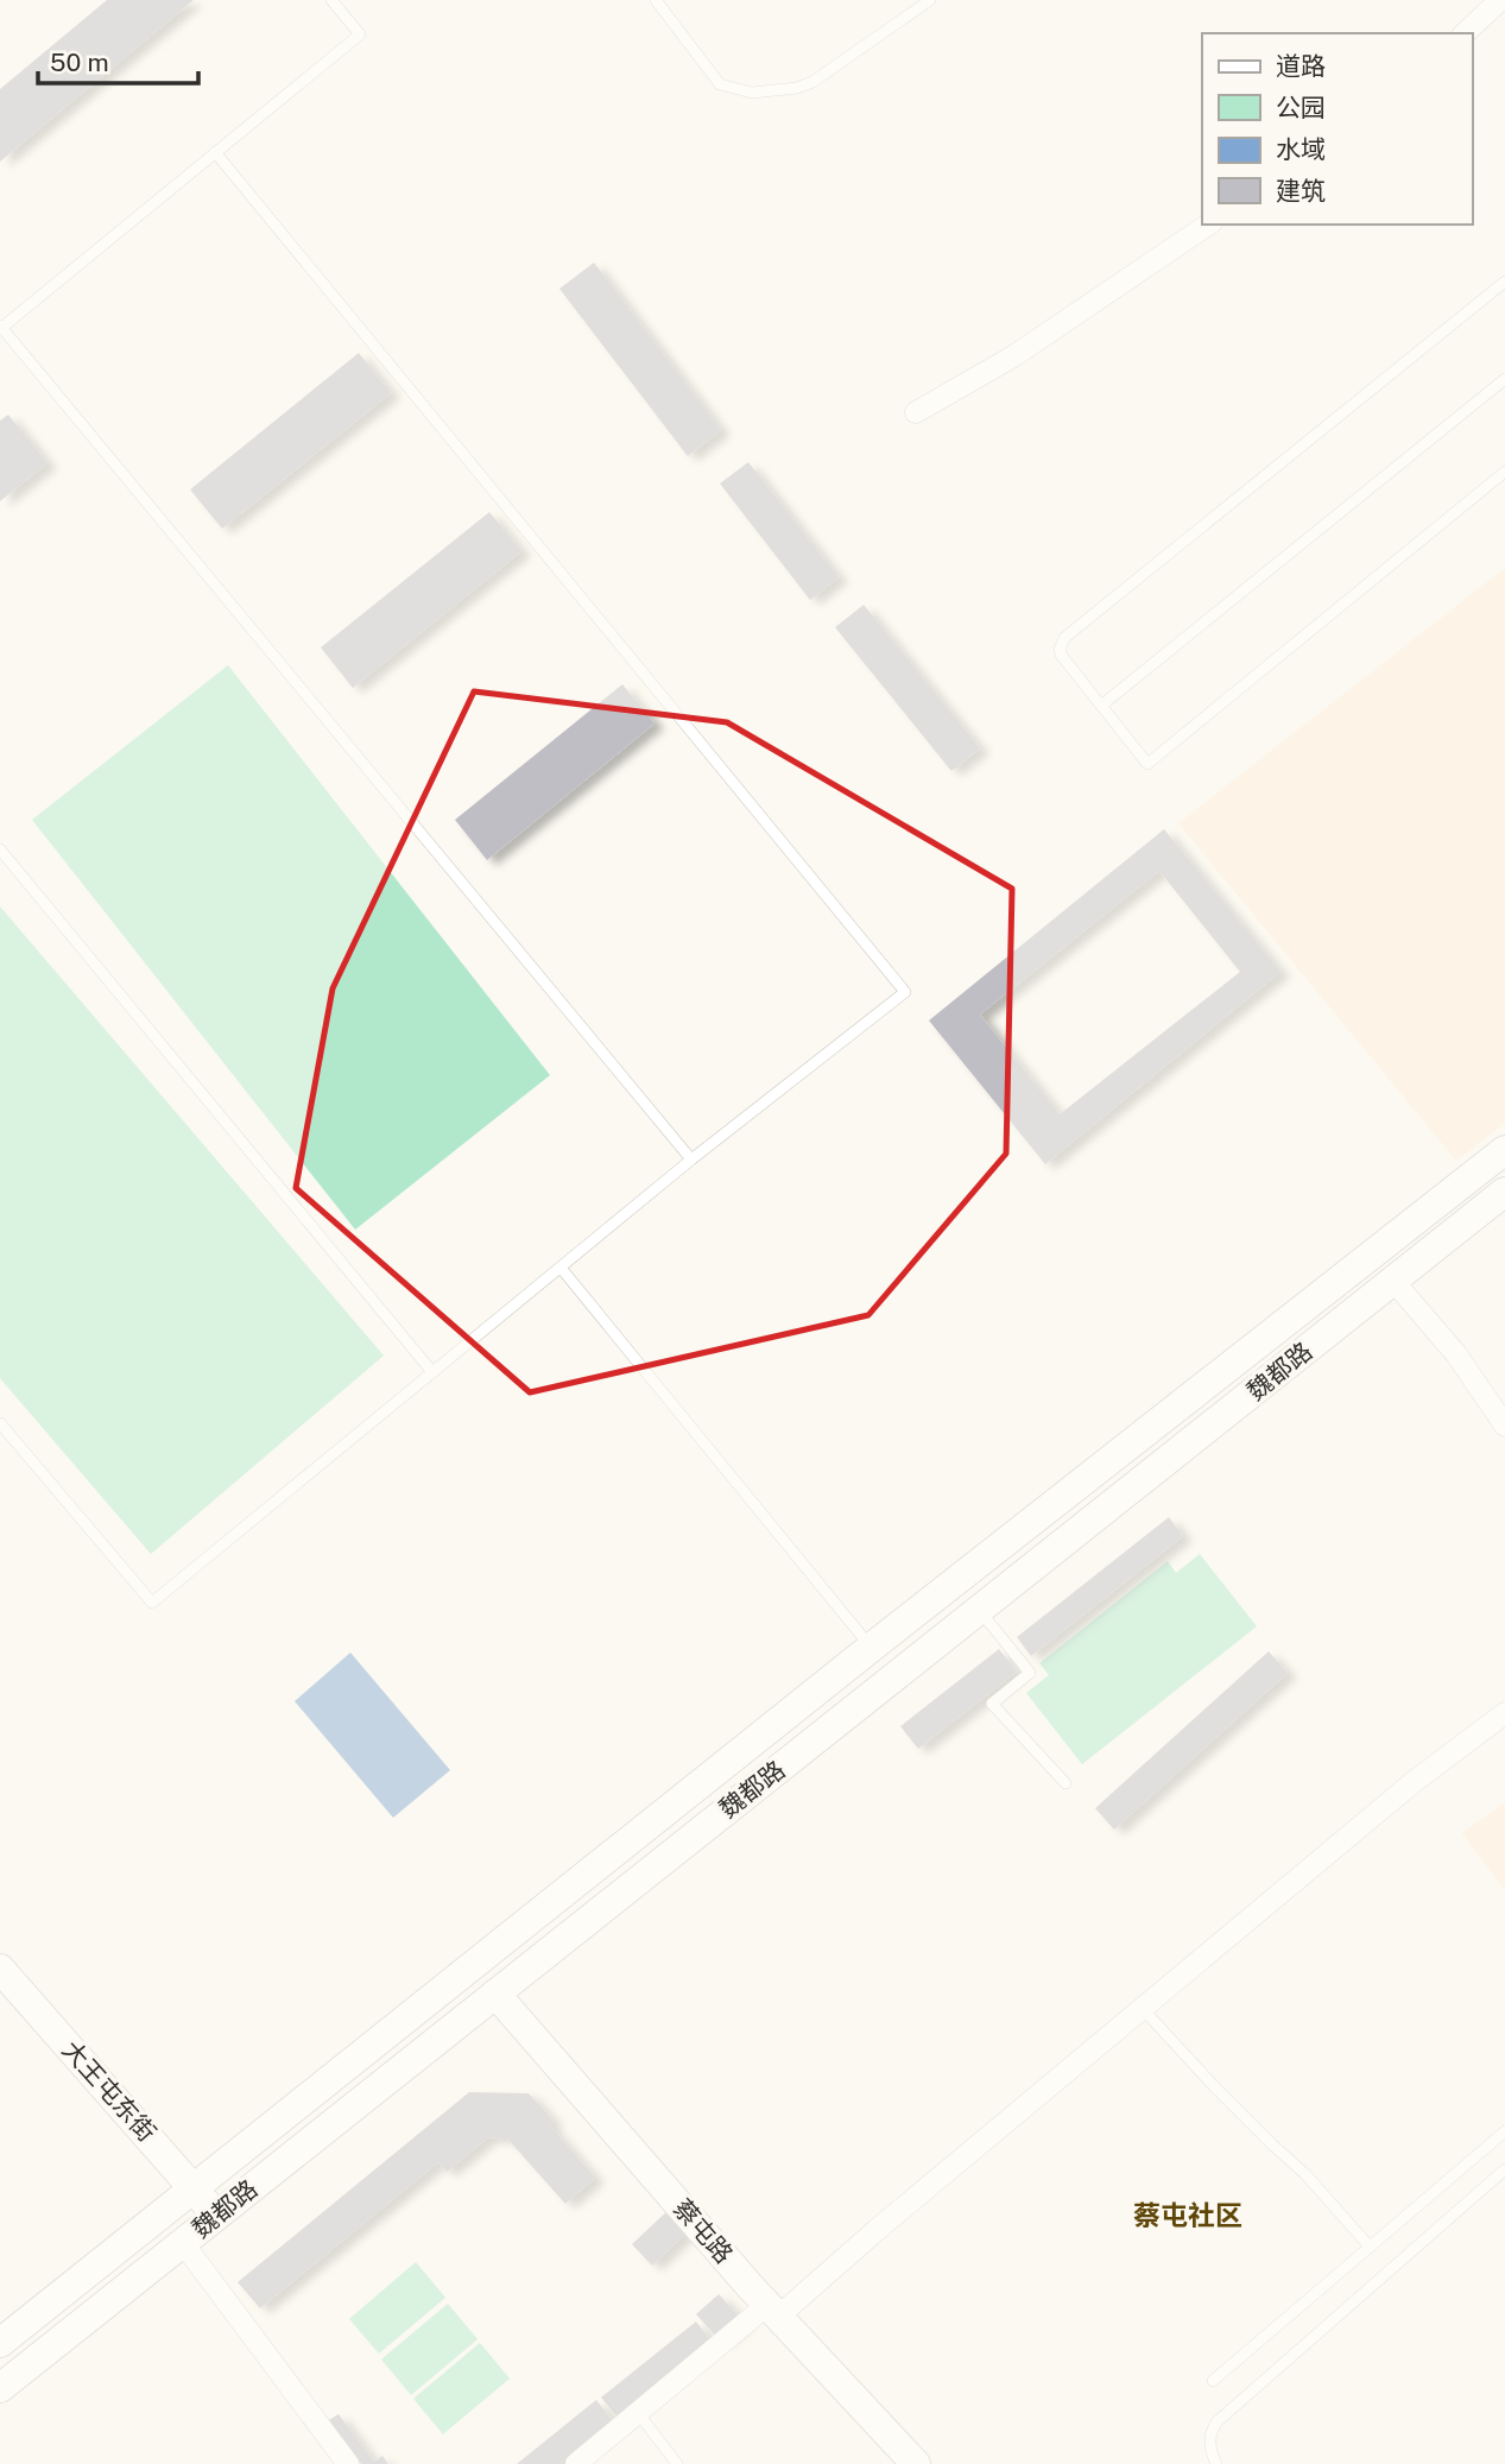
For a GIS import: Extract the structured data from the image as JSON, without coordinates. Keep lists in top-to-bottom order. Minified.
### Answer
{"streets":{"main road":["魏都路","大王屯东街","蔡屯路"]},"crossings":[["魏都路","大王屯东街"],["魏都路","蔡屯路"]],"districts":["蔡屯社区"],"legend":["道路","公园","水域","建筑"],"scale_bar":"50 m"}
